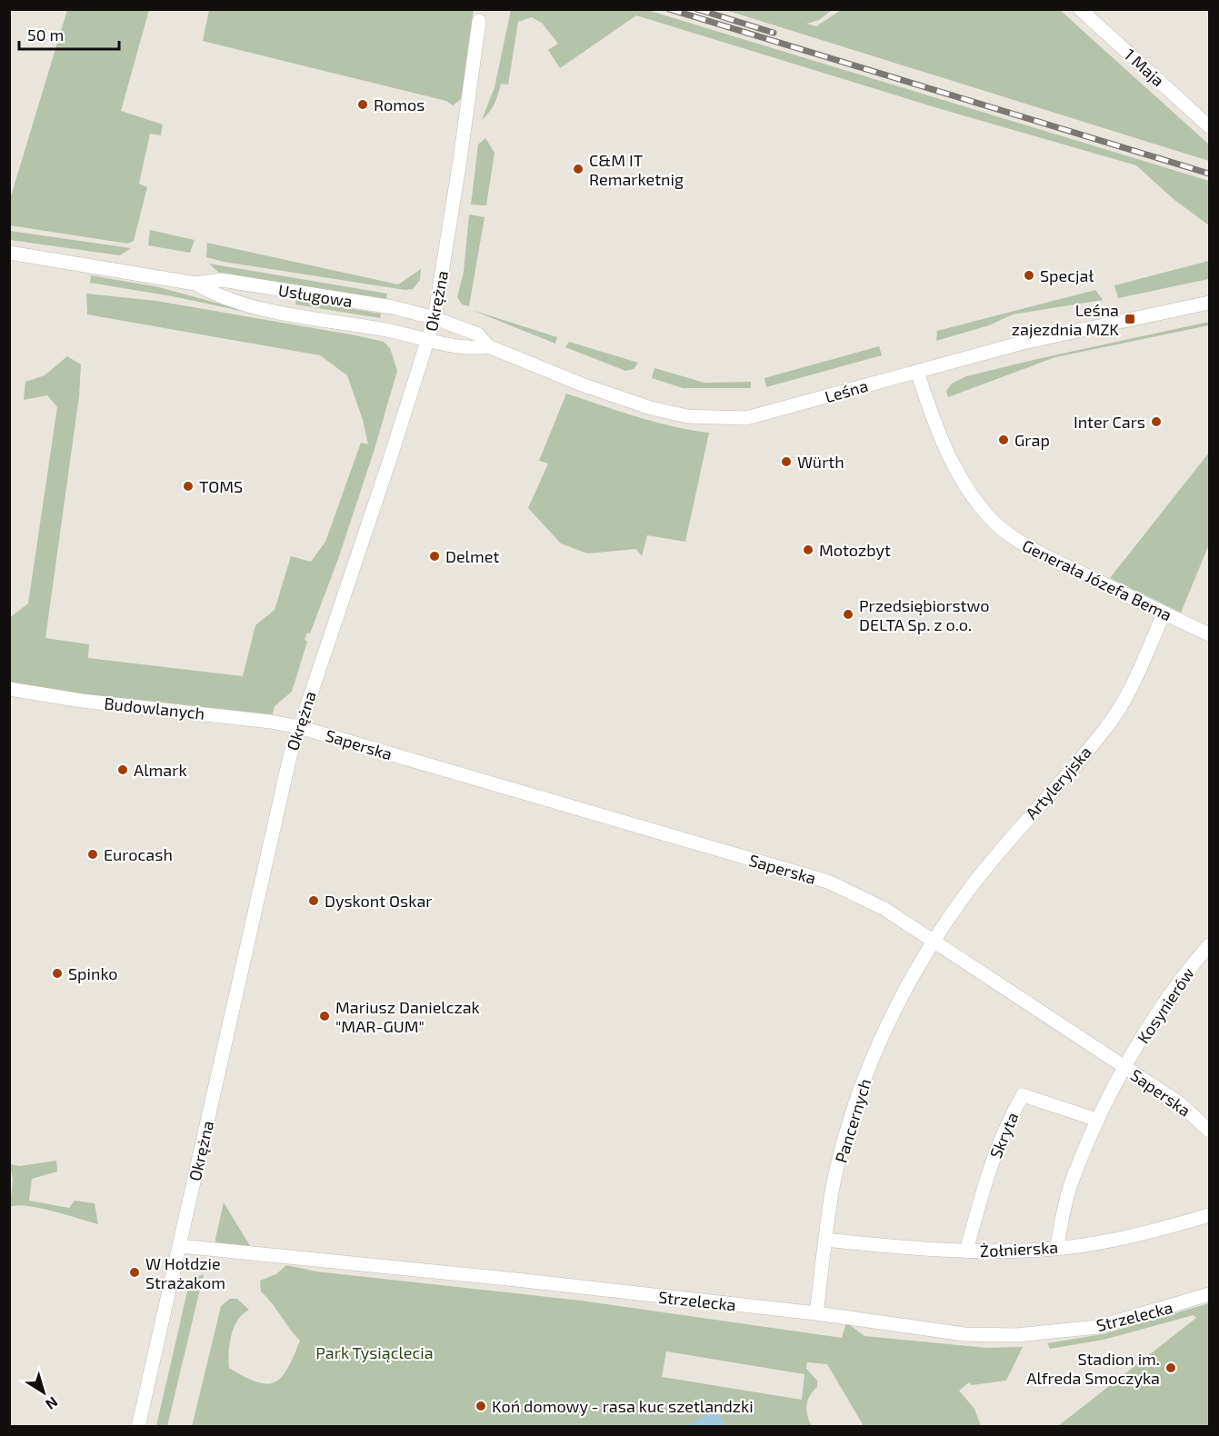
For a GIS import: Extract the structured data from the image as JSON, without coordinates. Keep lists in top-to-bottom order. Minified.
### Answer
{"streets":{"street":["1 Maja","Usługowa","Okrężna","Leśna","Generała Józefa Bema","Budowlanych","Saperska","Artyleryjska","Kosynierów","Pancernych","Skryta","Żołnierska","Strzelecka"]},"crossings":[["Usługowa","Okrężna"],["Usługowa","Leśna"],["Okrężna","Leśna"],["Okrężna","Budowlanych"],["Okrężna","Saperska"],["Okrężna","Strzelecka"],["Leśna","Generała Józefa Bema"],["Generała Józefa Bema","Artyleryjska"],["Budowlanych","Saperska"],["Saperska","Artyleryjska"],["Saperska","Kosynierów"],["Saperska","Pancernych"],["Artyleryjska","Pancernych"],["Pancernych","Żołnierska"],["Pancernych","Strzelecka"],["Skryta","Żołnierska"]],"parks":["Park Tysiąclecia"],"places":{"other":["Romos","C&M IT Remarketnig","Specjał","Inter Cars","Grap","Würth","TOMS","Motozbyt","Delmet","Przedsiębiorstwo DELTA Sp. z o.o.","Almark","Eurocash","Dyskont Oskar","Spinko","Mariusz Danielczak \"MAR-GUM\"","W Hołdzie Strażakom","Stadion im. Alfreda Smoczyka","Koń domowy - rasa kuc szetlandzki"],"transit":["Leśna zajezdnia MZK"]},"scale_bar":"50 m","north":"bottom right"}
